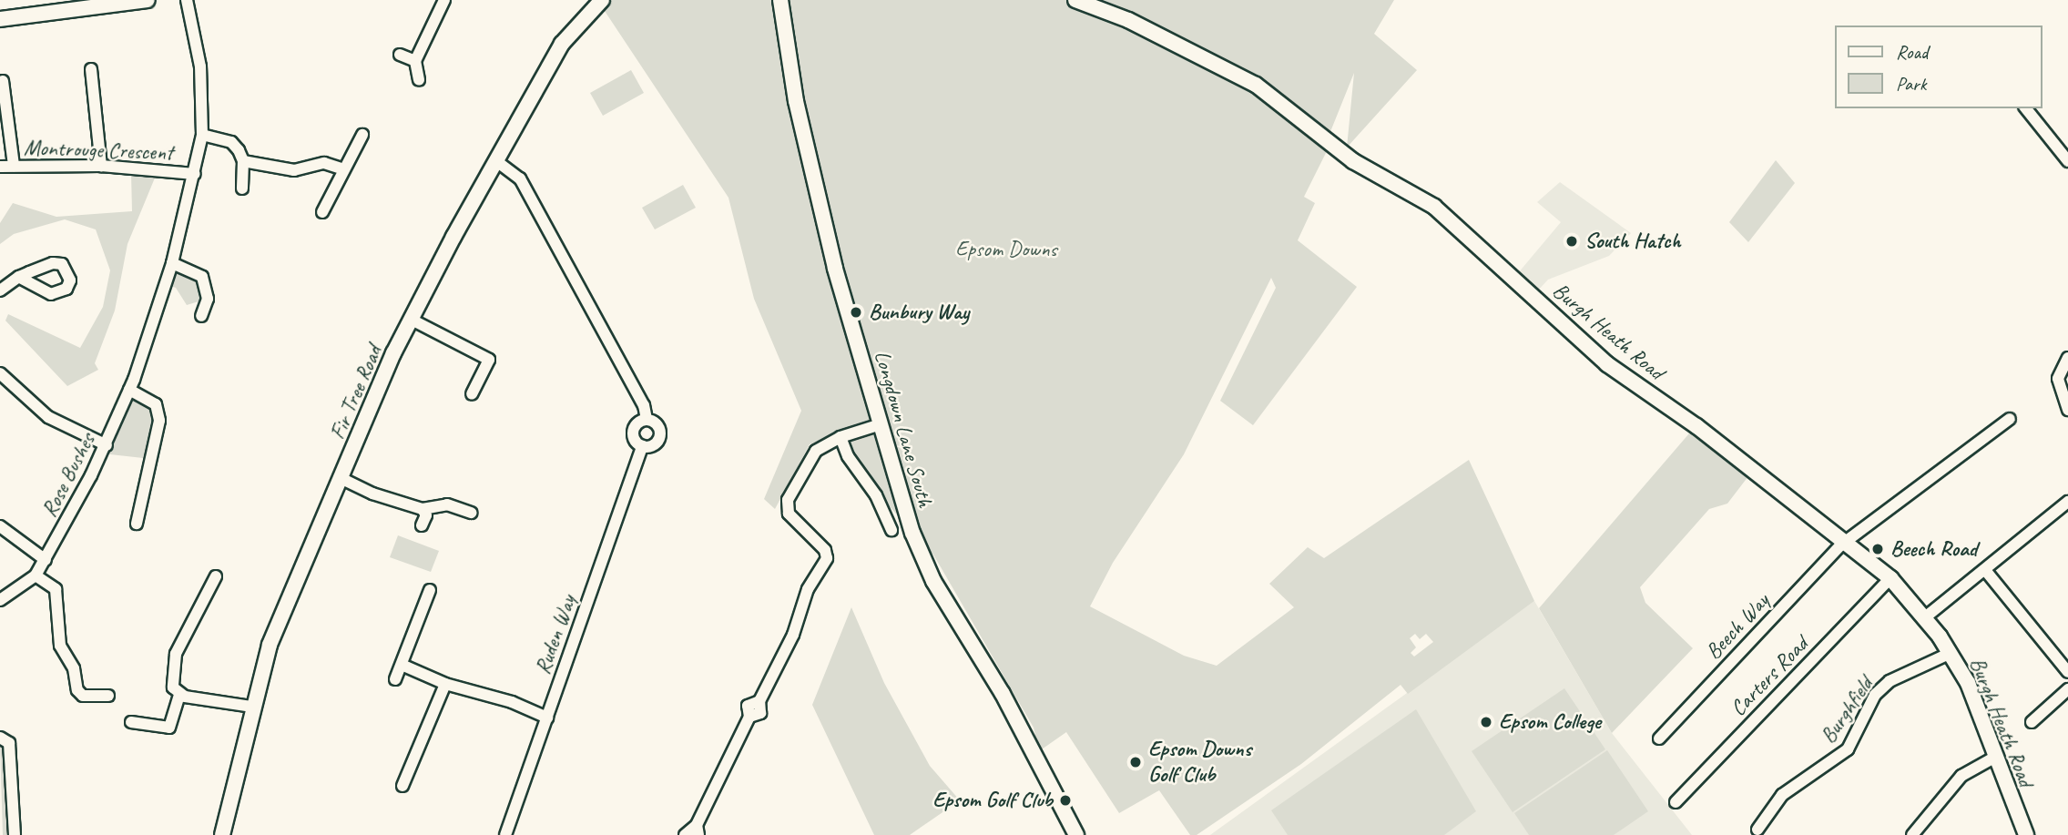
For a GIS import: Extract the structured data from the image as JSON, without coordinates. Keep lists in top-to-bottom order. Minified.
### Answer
{"streets":{"main road":["Burgh Heath Road","Fir Tree Road","Longdown Lane South"],"street":["Montrouge Crescent","Rose Bushes","Beech Way","Ruden Way","Carters Road","Burghfield"]},"crossings":[["Montrouge Crescent","Rose Bushes"],["Burgh Heath Road","Beech Way"],["Burgh Heath Road","Carters Road"],["Burgh Heath Road","Burghfield"],["Fir Tree Road","Ruden Way"]],"parks":["Epsom Downs"],"places":["South Hatch","Bunbury Way","Beech Road","Epsom College","Epsom Downs Golf Club","Epsom Golf Club"],"legend":["Road","Park"]}
